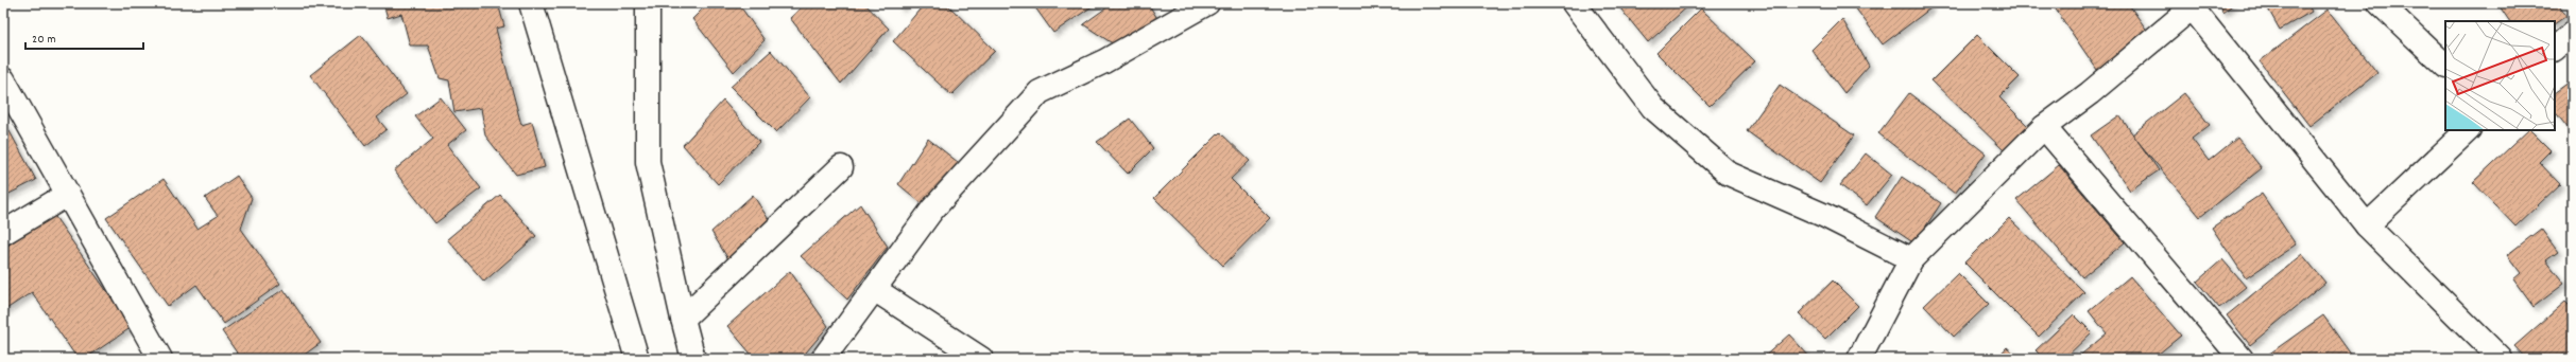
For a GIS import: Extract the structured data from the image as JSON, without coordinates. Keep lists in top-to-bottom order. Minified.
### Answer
{"scale_bar":"20 m"}
